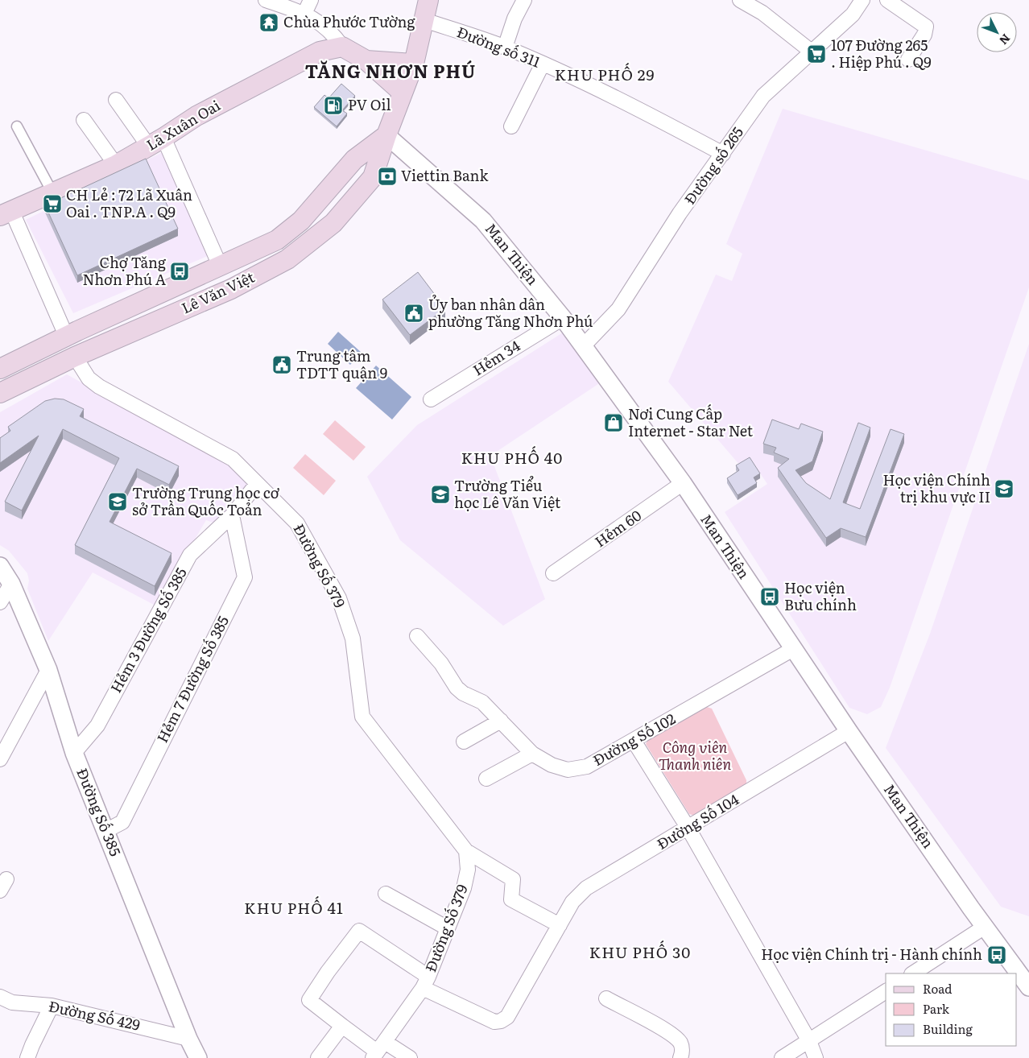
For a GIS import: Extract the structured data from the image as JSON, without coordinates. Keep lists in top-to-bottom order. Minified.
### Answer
{"streets":{"main road":["Lã Xuân Oai","Lê Văn Việt"],"street":["Đường số 311","Đường số 265","Man Thiện","Hẻm 34","Hẻm 60","Đường Số 379","Hẻm 3 Đường Số 385","Hẻm 7 Đường Số 385","Đường Số 102","Đường Số 385","Đường Số 104","Đường Số 429"]},"crossings":[["Đường số 311","Đường số 265"],["Đường số 311","Lê Văn Việt"],["Đường số 265","Man Thiện"],["Man Thiện","Lê Văn Việt"],["Man Thiện","Hẻm 34"],["Man Thiện","Hẻm 60"],["Man Thiện","Đường Số 102"],["Man Thiện","Đường Số 104"],["Lê Văn Việt","Đường Số 379"],["Đường Số 379","Hẻm 3 Đường Số 385"],["Đường Số 379","Đường Số 104"],["Hẻm 3 Đường Số 385","Hẻm 7 Đường Số 385"],["Hẻm 3 Đường Số 385","Đường Số 385"],["Hẻm 7 Đường Số 385","Đường Số 385"],["Đường Số 385","Đường Số 429"]],"districts":["TĂNG NHƠN PHÚ","KHU PHỐ 29","KHU PHỐ 40","KHU PHỐ 41","KHU PHỐ 30"],"parks":["Công viên Thanh niên"],"places":{"temple":["Chùa Phước Tường"],"supermarket":["107 Đường 265 . Hiệp Phú . Q9","CH Lẻ : 72 Lã Xuân Oai . TNP.A . Q9"],"fuel station":["PV Oil"],"bank":["Viettin Bank"],"bus stop":["Chợ Tăng Nhơn Phú A","Học viện Bưu chính","Học viện Chính trị - Hành chính"],"public building":["Ủy ban nhân dân phường Tăng Nhơn Phú","Trung tâm TDTT quận 9"],"shop":["Nơi Cung Cấp Internet - Star Net"],"school or university":["Học viện Chính trị khu vực II","Trường Tiểu học Lê Văn Việt","Trường Trung học cơ sở Trần Quốc Toản"]},"legend":["Road","Park","Building"],"north":"bottom right"}
